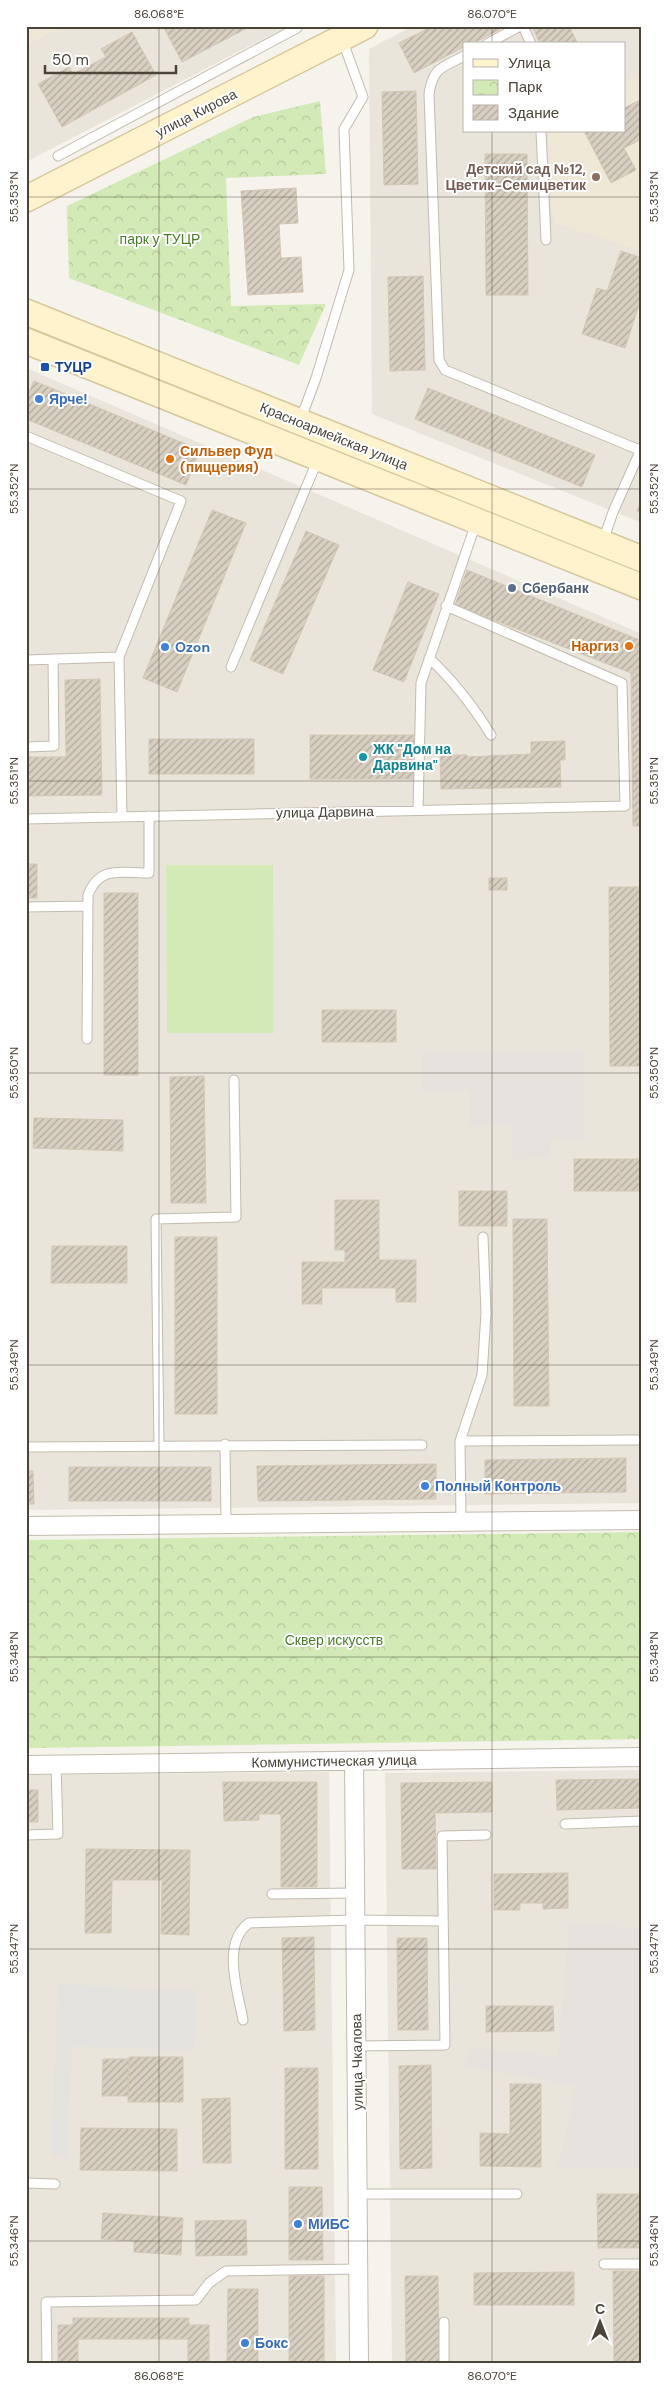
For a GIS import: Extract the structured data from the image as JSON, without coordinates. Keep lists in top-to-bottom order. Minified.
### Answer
{"streets":{"main road":["улица Кирова","Красноармейская улица"],"street":["Коммунистическая улица","улица Чкалова"],"lane":["улица Дарвина"]},"crossings":[["Коммунистическая улица","улица Чкалова"]],"parks":["парк у ТУЦР","Сквер искусств"],"places":{"other":["Детский сад №12, Цветик-Семицветик","Ярче!","Сильвер Фуд (пиццерия)","Сбербанк","Наргиз","Ozon","ЖК \"Дом на Дарвина\"","Полный Контроль","МИБС","Бокс"],"transit":["ТУЦР"]},"legend":["Улица","Парк","Здание"],"scale_bar":"50 m","north":"top","coordinates":["86.068°E","86.070°E","55.353°N","55.352°N","55.351°N","55.350°N","55.349°N","55.348°N","55.347°N","55.346°N"]}
